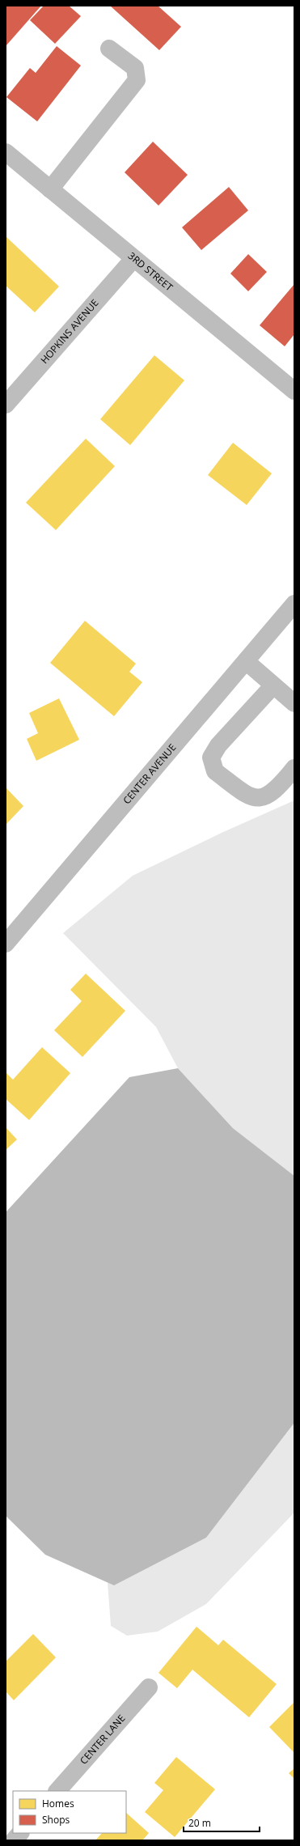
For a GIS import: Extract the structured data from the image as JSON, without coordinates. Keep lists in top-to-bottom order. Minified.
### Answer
{"streets":{"street":["3RD STREET","HOPKINS AVENUE","CENTER AVENUE","CENTER LANE"]},"crossings":[["3RD STREET","HOPKINS AVENUE"]],"legend":["Homes","Shops"],"scale_bar":"20 m"}
